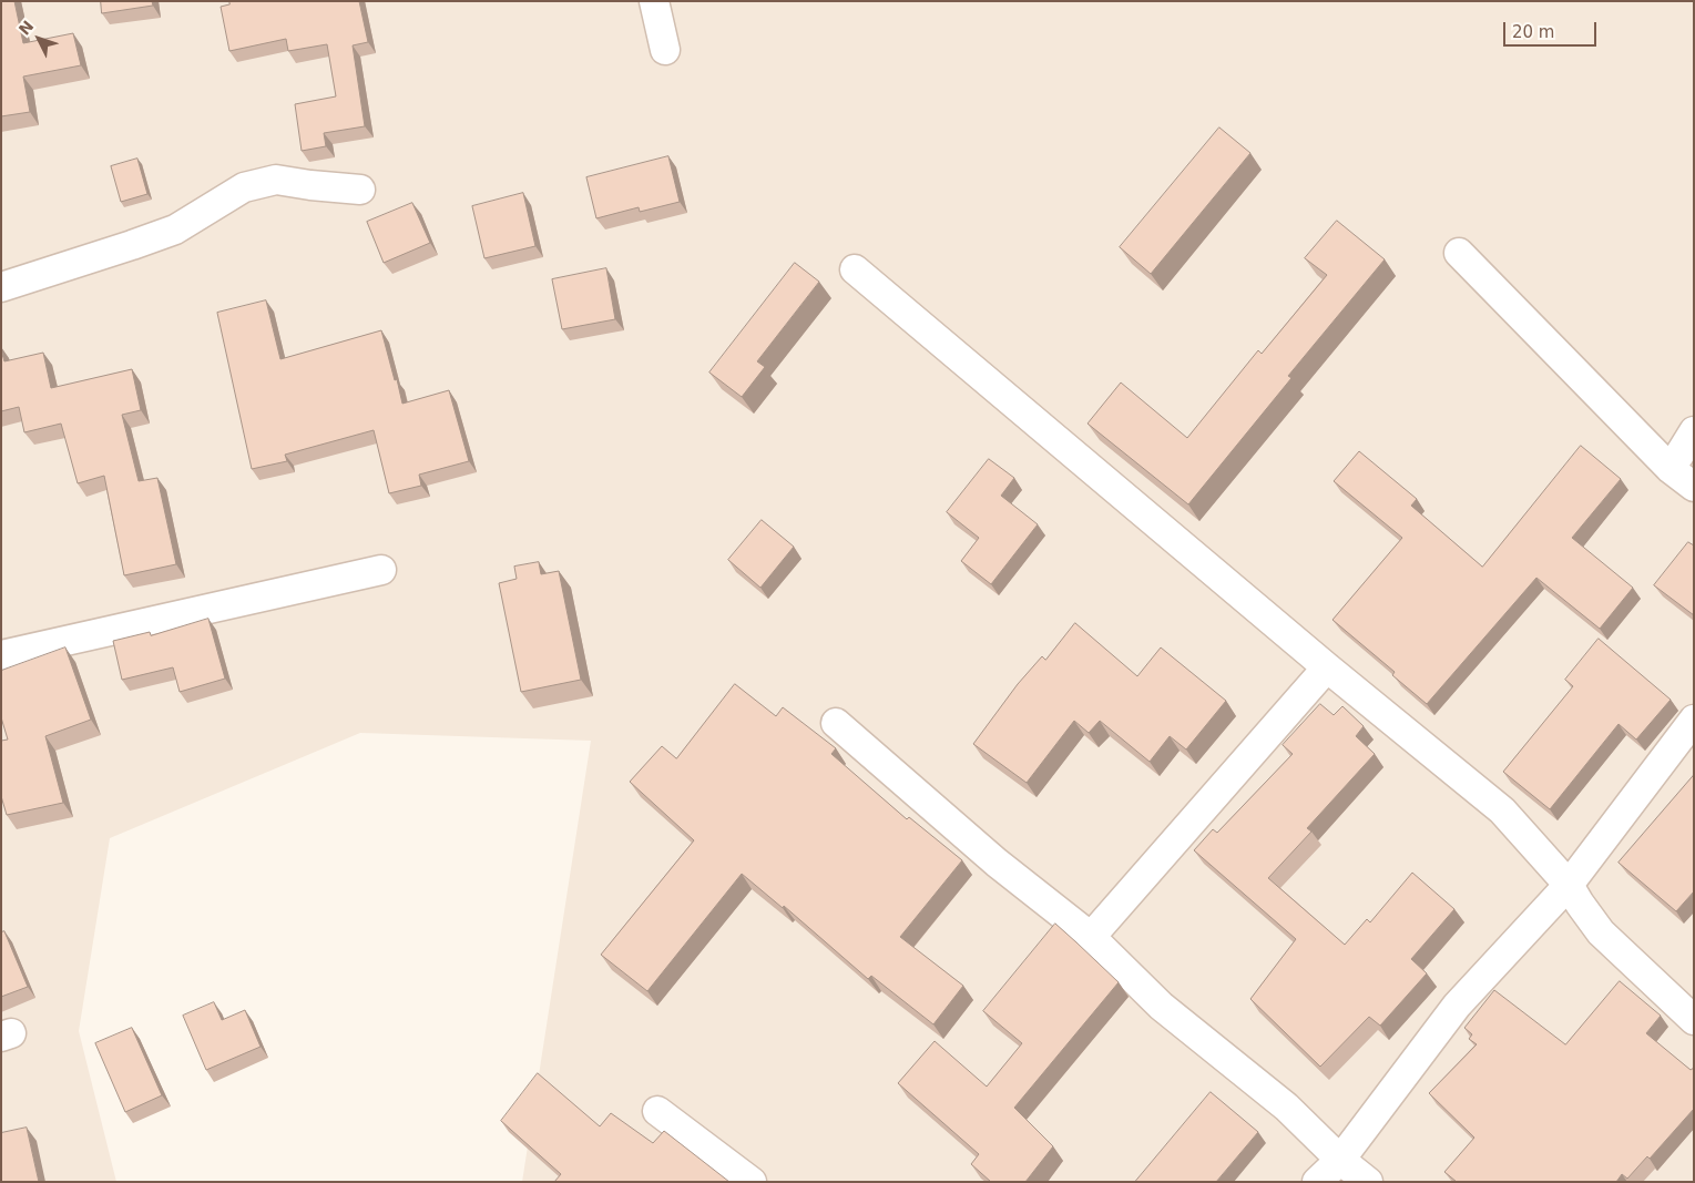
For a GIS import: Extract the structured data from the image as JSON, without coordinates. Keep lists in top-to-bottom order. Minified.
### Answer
{"scale_bar":"20 m","north":"top left"}
